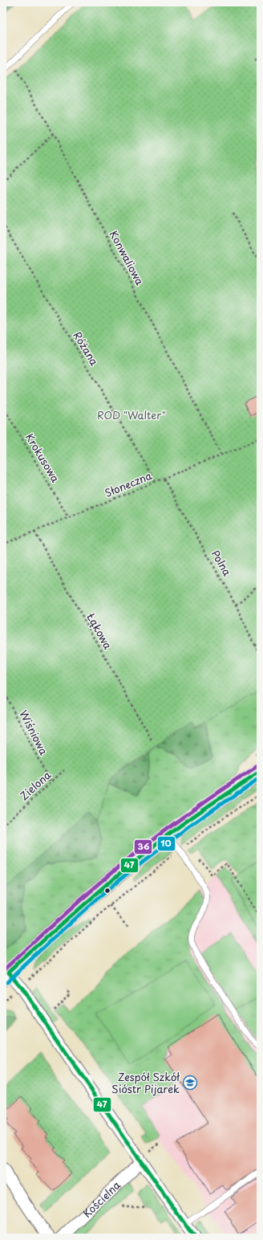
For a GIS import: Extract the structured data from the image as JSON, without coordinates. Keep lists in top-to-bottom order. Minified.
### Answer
{"streets":{"street":["Kościelna"],"path":["Konwaliowa","Różana","Krokusowa","Słoneczna","Polna","Łąkowa","Wiśniowa","Zielona"]},"crossings":[["Konwaliowa","Słoneczna"],["Różana","Słoneczna"],["Krokusowa","Słoneczna"],["Słoneczna","Polna"],["Słoneczna","Łąkowa"],["Wiśniowa","Zielona"]],"parks":["ROD \"Walter\""],"places":{"school or university":["Zespół Szkół Sióstr Pijarek"]},"lines":["transit line 36","transit line 47","transit line 10"]}
